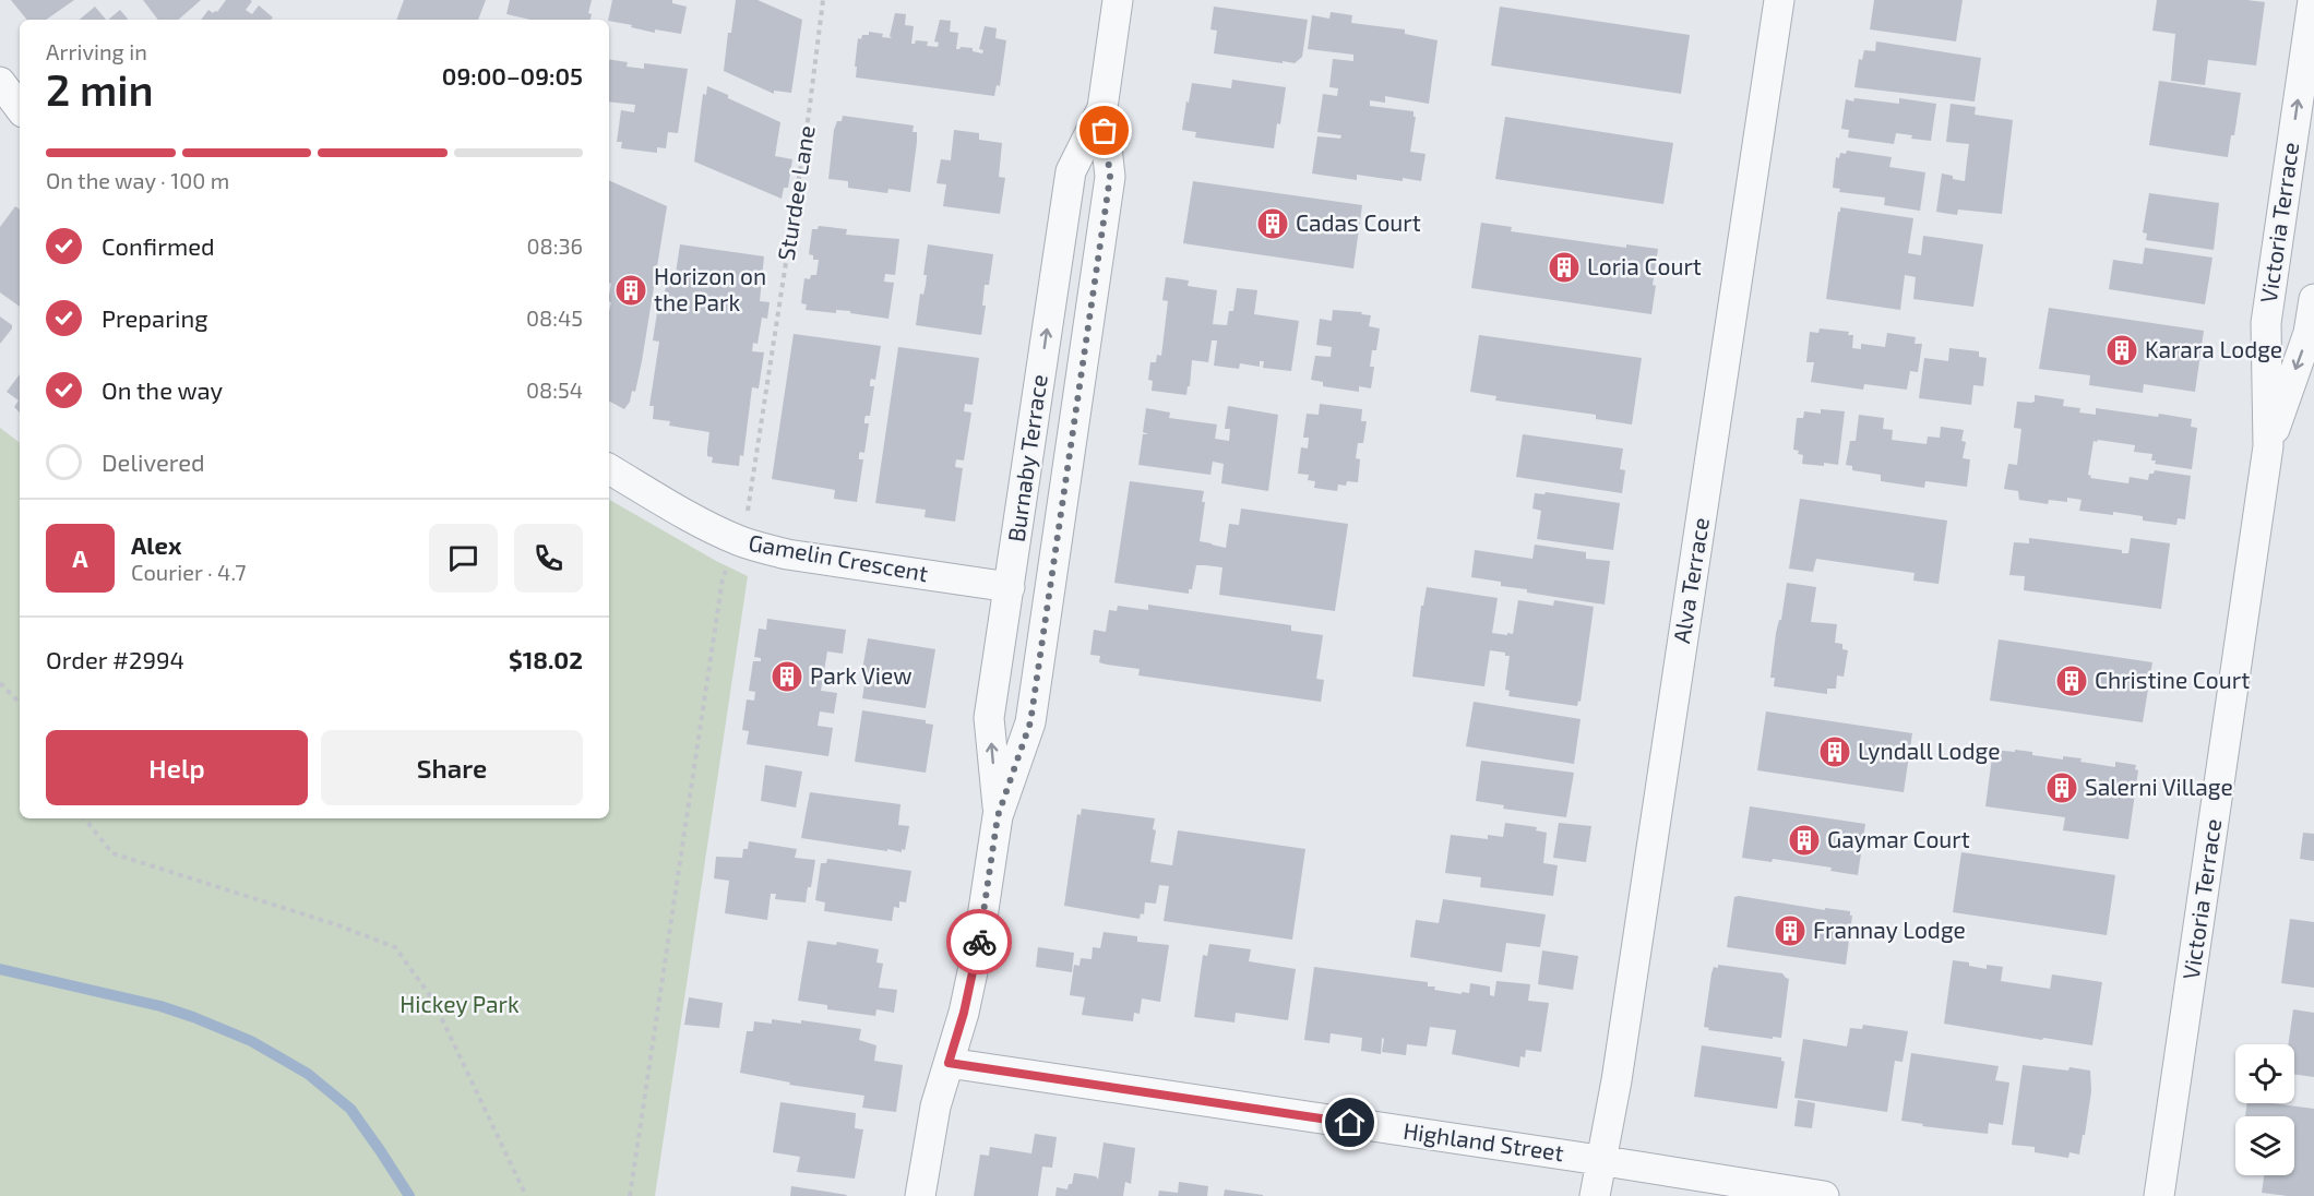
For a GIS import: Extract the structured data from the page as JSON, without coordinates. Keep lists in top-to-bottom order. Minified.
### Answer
{"streets":{"street":["Victoria Terrace","Burnaby Terrace","Gamelin Crescent","Alva Terrace","Highland Street"],"path":["Sturdee Lane"]},"crossings":[["Sturdee Lane","Gamelin Crescent"],["Burnaby Terrace","Gamelin Crescent"],["Burnaby Terrace","Highland Street"],["Alva Terrace","Highland Street"]],"parks":["Hickey Park"],"places":{"building":["Cadas Court","Loria Court","Horizon on the Park","Karara Lodge","Park View","Christine Court","Lyndall Lodge","Salerni Village","Gaymar Court","Frannay Lodge"]},"page":{"heading":["2 min","Arriving in","09:00–09:05"],"panel":["Alex","Courier · 4.7","Order #2994","$18.02"],"bar":"On the way · 100 m","list":[["Confirmed","08:36"],["Preparing","08:45"],["On the way","08:54"],"Delivered"],"round":"A","buttons":["Help","Share"]}}
